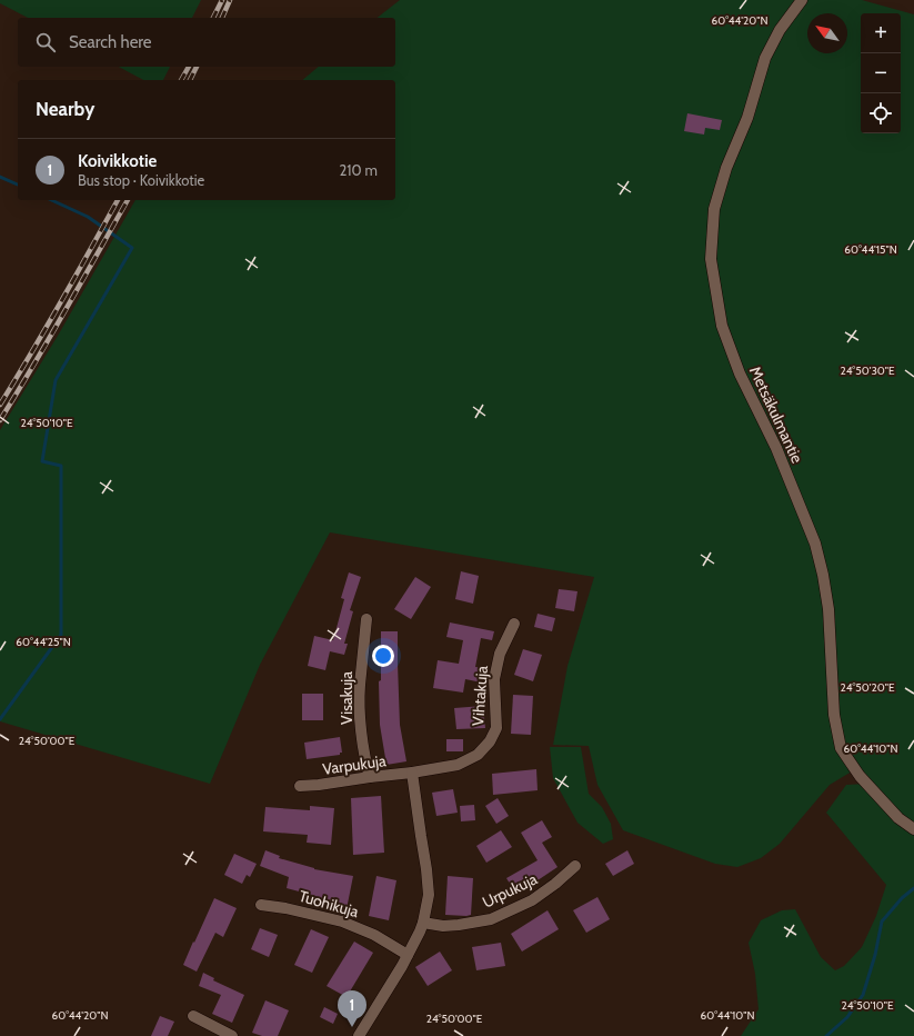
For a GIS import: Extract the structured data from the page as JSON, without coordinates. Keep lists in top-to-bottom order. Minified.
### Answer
{"streets":{"street":["Metsäkulmantie","Vihtakuja","Visakuja","Varpukuja","Urpukuja","Tuohikuja"]},"crossings":[["Vihtakuja","Varpukuja"],["Visakuja","Varpukuja"]],"north":"top left","page":{"map_buttons":["+","−"],"search":"Search here","heading":"Nearby","list":[{"mark":"1","name":"Koivikkotie","note":"Bus stop · Koivikkotie","value":"210 m"}],"pins":"1"},"coordinates":["60°44'20\"N","60°44'15\"N","24°50'30\"E","24°50'10\"E","60°44'25\"N","24°50'20\"E","24°50'00\"E","60°44'10\"N"]}
